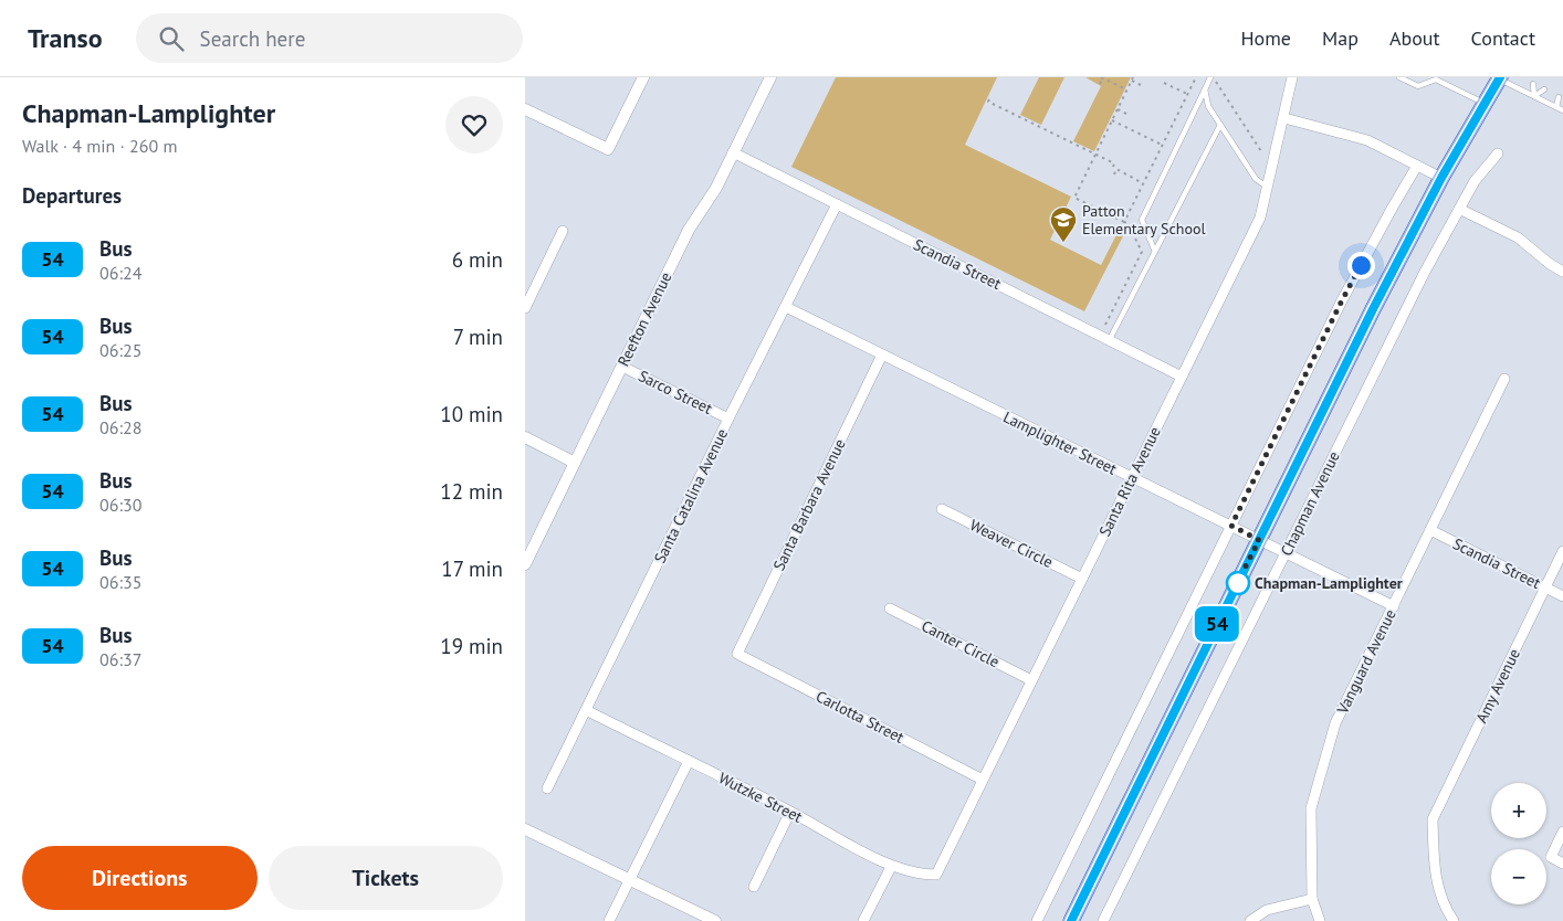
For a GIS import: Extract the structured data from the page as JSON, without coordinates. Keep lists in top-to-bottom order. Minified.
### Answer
{"streets":{"street":["Scandia Street","Reefton Avenue","Sarco Street","Lamplighter Street","Santa Rita Avenue","Santa Catalina Avenue","Chapman Avenue","Santa Barbara Avenue","Weaver Circle","Canter Circle","Vanguard Avenue","Amy Avenue","Carlotta Street","Wutzke Street"]},"crossings":[["Scandia Street","Reefton Avenue"],["Scandia Street","Santa Rita Avenue"],["Scandia Street","Santa Catalina Avenue"],["Scandia Street","Vanguard Avenue"],["Scandia Street","Amy Avenue"],["Reefton Avenue","Sarco Street"],["Sarco Street","Santa Catalina Avenue"],["Lamplighter Street","Santa Rita Avenue"],["Lamplighter Street","Santa Catalina Avenue"],["Lamplighter Street","Chapman Avenue"],["Lamplighter Street","Santa Barbara Avenue"],["Lamplighter Street","Vanguard Avenue"],["Santa Rita Avenue","Weaver Circle"],["Santa Rita Avenue","Canter Circle"],["Santa Rita Avenue","Carlotta Street"],["Santa Rita Avenue","Wutzke Street"],["Santa Catalina Avenue","Wutzke Street"],["Santa Barbara Avenue","Carlotta Street"]],"places":{"school or university":["Patton Elementary School"],"other":["Chapman-Lamplighter"]},"lines":["bus line 54"],"page":{"header":"Transo","search":"Search here","nav":["Home","Map","About","Contact"],"heading":[["Chapman-Lamplighter","Walk · 4 min · 260 m"],"Departures"],"on_map":"54","list":[{"mark":"54","name":"Bus","note":"06:24","value":"6 min"},{"mark":"54","name":"Bus","note":"06:25","value":"7 min"},{"mark":"54","name":"Bus","note":"06:28","value":"10 min"},{"mark":"54","name":"Bus","note":"06:30","value":"12 min"},{"mark":"54","name":"Bus","note":"06:35","value":"17 min"},{"mark":"54","name":"Bus","note":"06:37","value":"19 min"}],"map_buttons":["+","−"],"buttons":["Directions","Tickets"]}}
